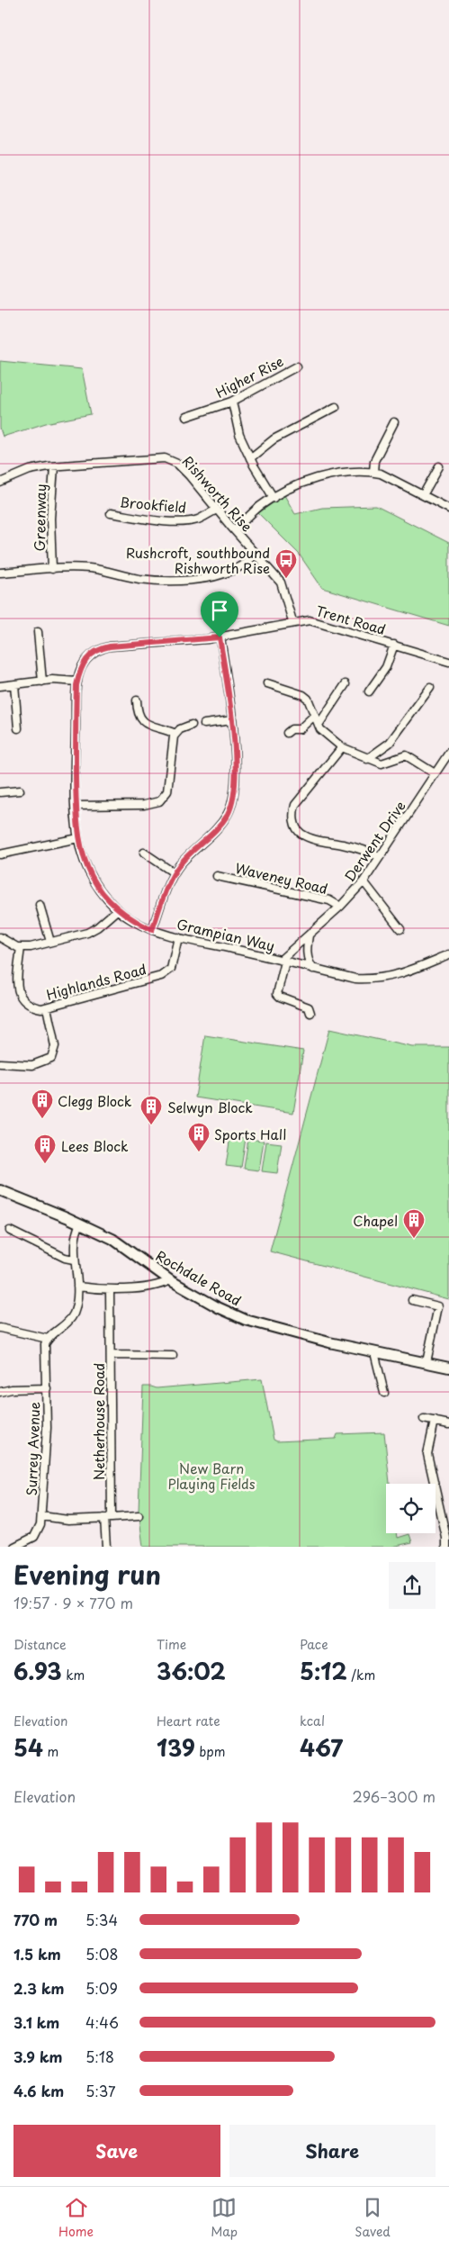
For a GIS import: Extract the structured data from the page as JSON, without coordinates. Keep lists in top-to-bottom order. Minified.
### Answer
{"streets":{"main road":["Rochdale Road"],"street":["Higher Rise","Rishworth Rise","Brookfield","Greenway","Trent Road","Derwent Drive","Waveney Road","Grampian Way","Highlands Road","Netherhouse Road","Surrey Avenue"]},"crossings":[["Rishworth Rise","Brookfield"],["Rishworth Rise","Greenway"],["Rishworth Rise","Trent Road"],["Trent Road","Grampian Way"],["Derwent Drive","Waveney Road"],["Derwent Drive","Grampian Way"],["Grampian Way","Highlands Road"]],"parks":["New Barn Playing Fields"],"places":{"bus stop":["Rushcroft, southbound Rishworth Rise"],"building":["Clegg Block","Selwyn Block","Sports Hall","Lees Block","Chapel"]},"page":{"heading":["Evening run","19:57 · 9 × 770 m"],"stats":[["Distance","6.93 km"],["Time","36:02"],["Pace","5:12 /km"],["Elevation","54 m"],["Heart rate","139 bpm"],["kcal","467"]],"chart":["Elevation","296–300 m"],"list":[{"name":"770 m","note":"5:34"},{"name":"1.5 km","note":"5:08"},{"name":"2.3 km","note":"5:09"},{"name":"3.1 km","note":"4:46"},{"name":"3.9 km","note":"5:18"},{"name":"4.6 km","note":"5:37"}],"buttons":["Save","Share"],"tabs":["Home","Map","Saved"]}}
